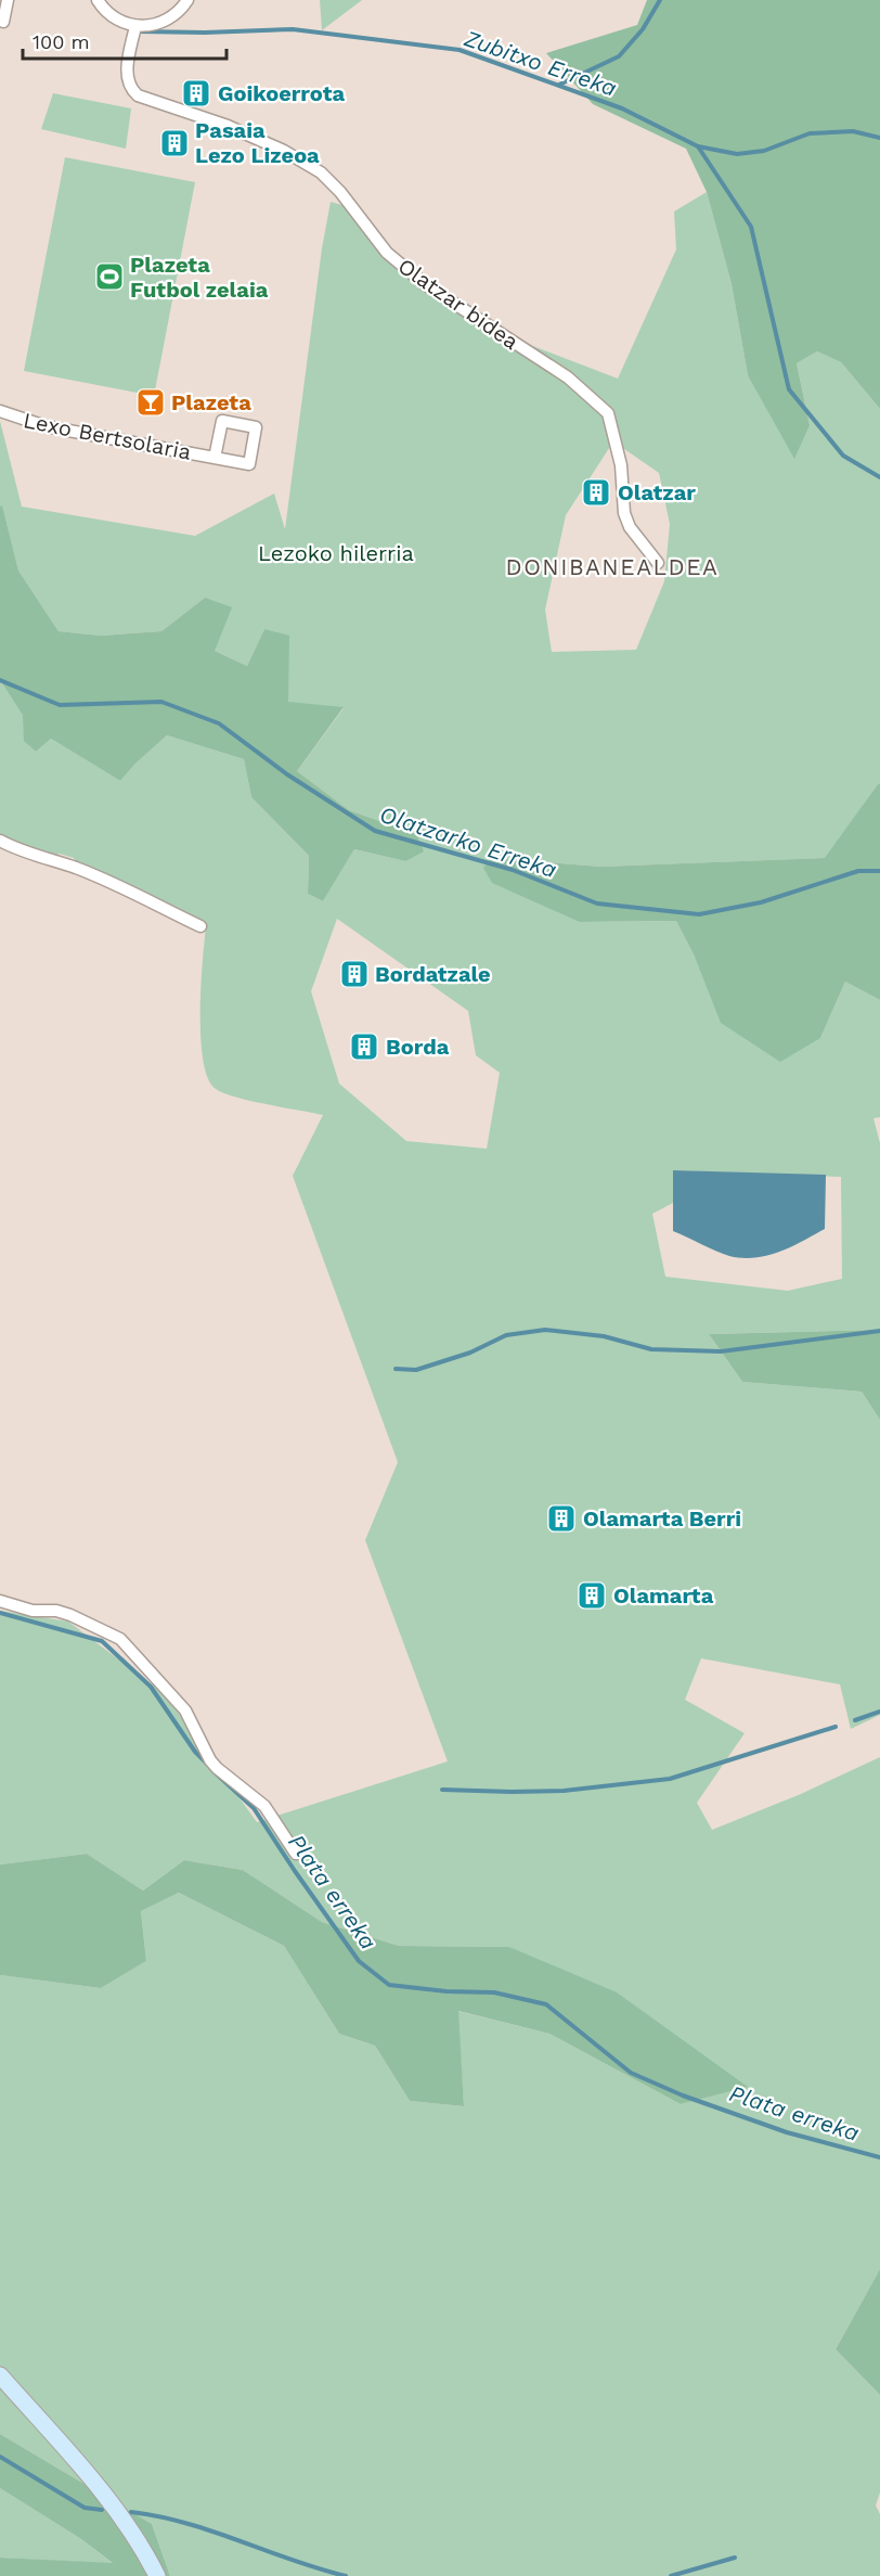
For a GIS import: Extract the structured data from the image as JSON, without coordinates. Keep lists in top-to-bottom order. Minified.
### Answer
{"streets":{"street":["Olatzar bidea","Lexo Bertsolaria"]},"districts":["DONIBANEALDEA"],"water":["Zubitxo Erreka","Olatzarko Erreka","Plata erreka"],"parks":["Lezoko hilerria"],"places":{"building":["Goikoerrota","Pasaia Lezo Lizeoa","Olatzar","Bordatzale","Borda","Olamarta Berri","Olamarta"],"sports":["Plazeta Futbol zelaia"],"bar":["Plazeta"]},"scale_bar":"100 m"}
